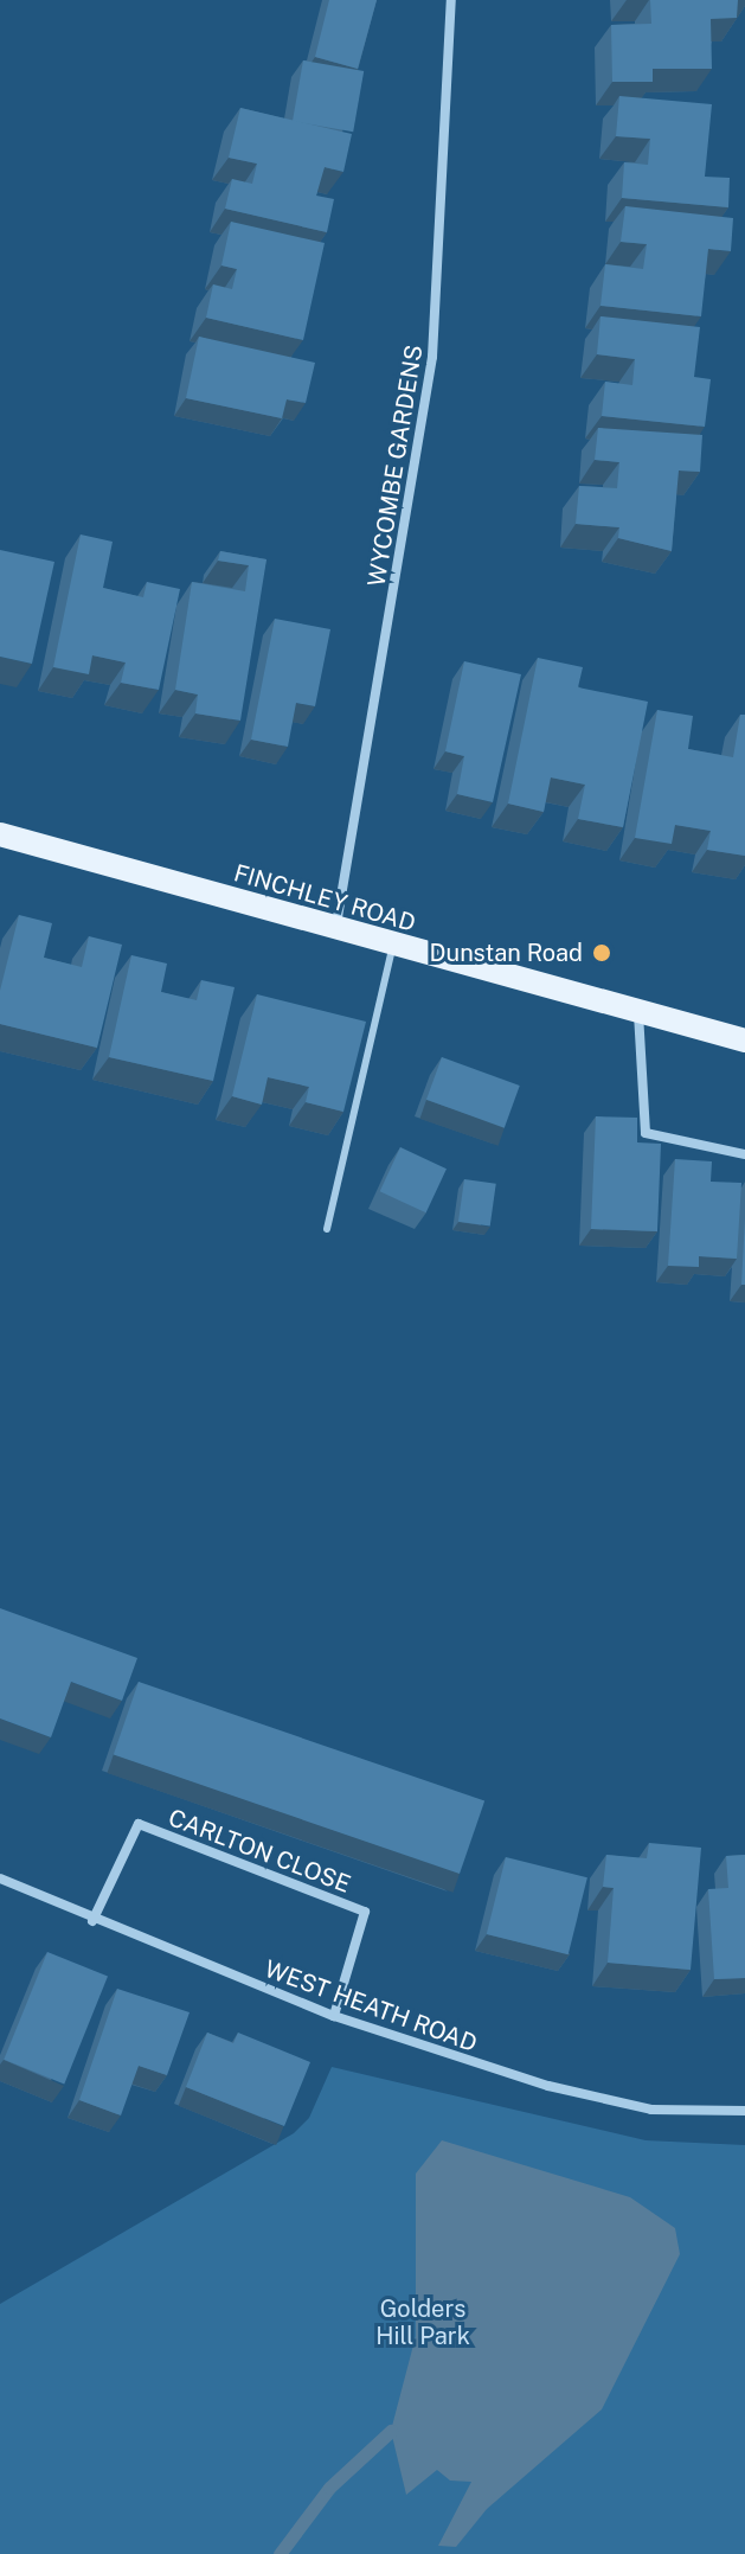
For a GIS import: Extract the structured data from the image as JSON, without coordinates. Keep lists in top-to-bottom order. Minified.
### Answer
{"streets":{"main road":["FINCHLEY ROAD"],"street":["WYCOMBE GARDENS","CARLTON CLOSE","WEST HEATH ROAD"]},"crossings":[["WYCOMBE GARDENS","FINCHLEY ROAD"],["CARLTON CLOSE","WEST HEATH ROAD"]],"parks":["Golders Hill Park"],"places":["Dunstan Road"]}
